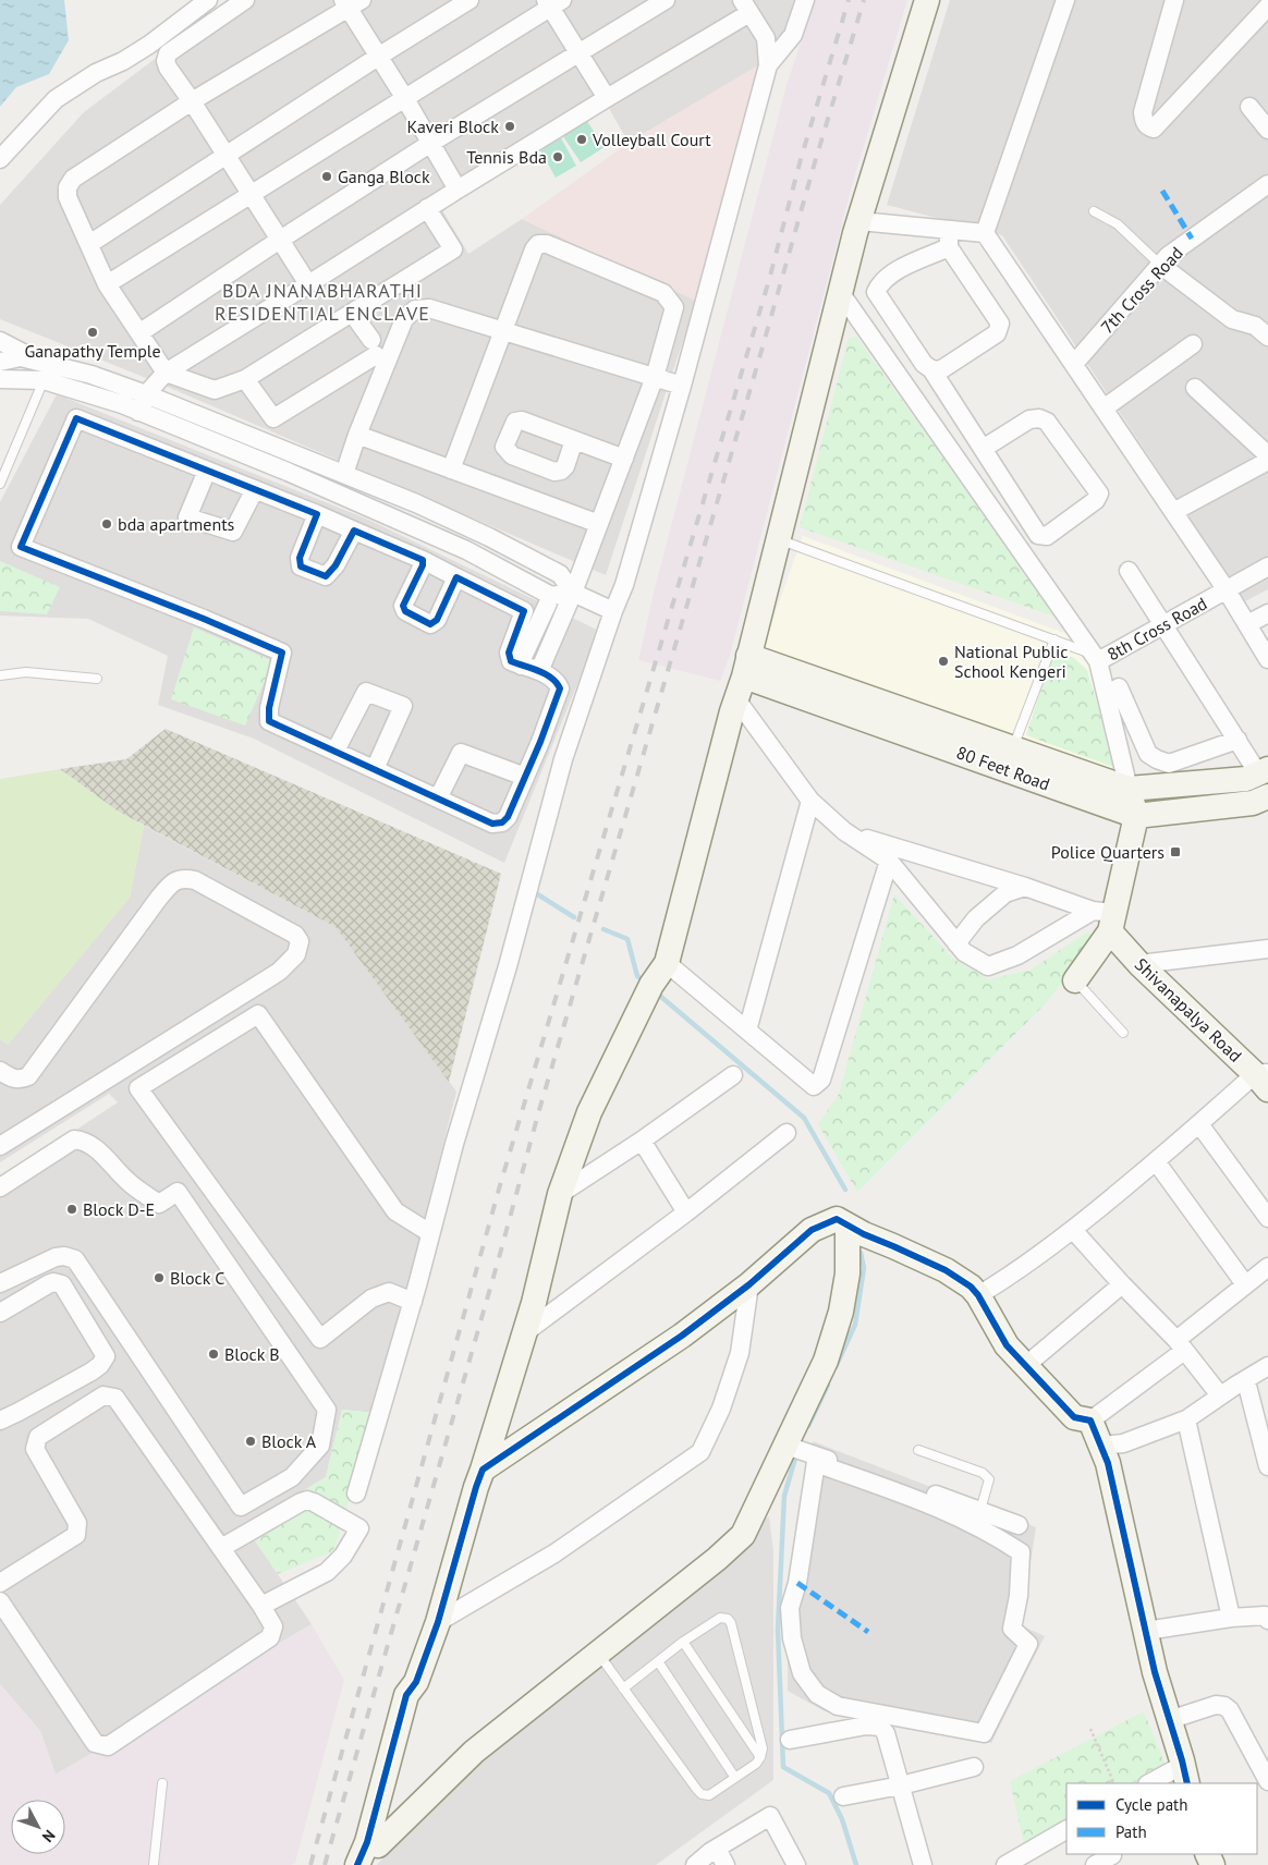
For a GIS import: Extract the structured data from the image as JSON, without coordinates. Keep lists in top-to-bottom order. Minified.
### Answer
{"streets":{"street":["7th Cross Road","8th Cross Road","80 Feet Road","Shivanapalya Road"]},"crossings":[["8th Cross Road","80 Feet Road"]],"districts":["BDA JNANABHARATHI RESIDENTIAL ENCLAVE"],"places":{"other":["Kaveri Block","Volleyball Court","Tennis Bda","Ganga Block","Ganapathy Temple","bda apartments","National Public School Kengeri","Block D-E","Block C","Block B","Block A"],"transit":["Police Quarters"]},"legend":["Cycle path","Path"],"north":"bottom right"}
